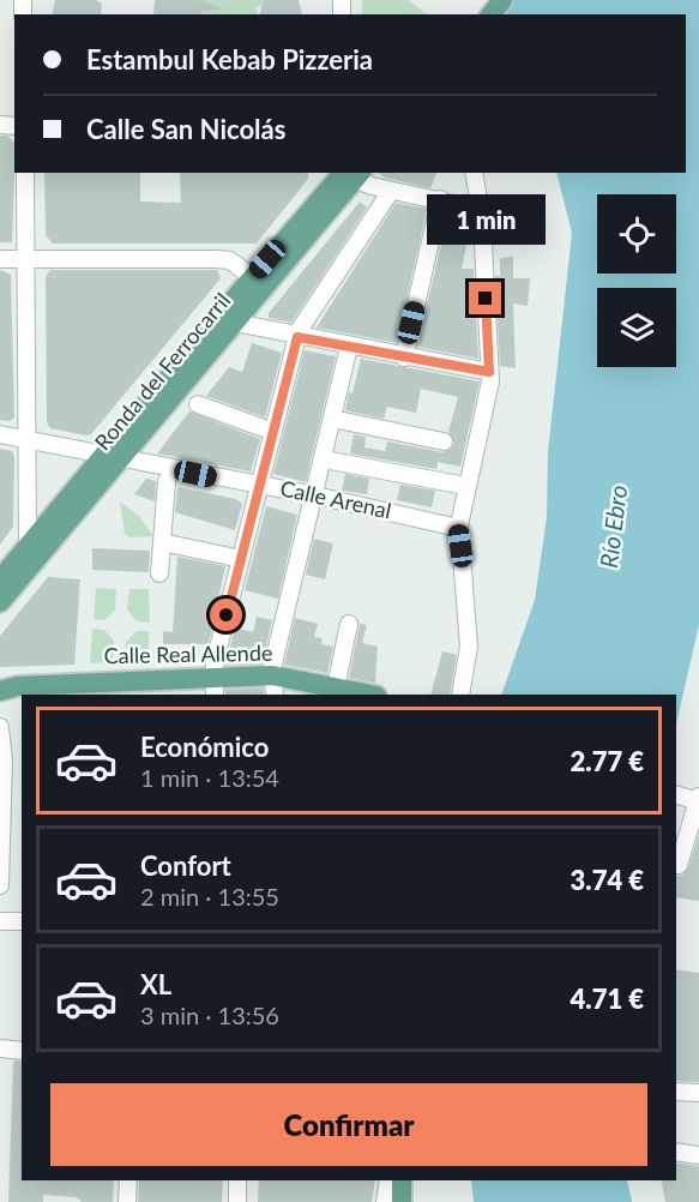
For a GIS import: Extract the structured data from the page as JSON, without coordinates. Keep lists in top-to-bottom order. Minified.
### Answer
{"streets":{"main road":["Ronda del Ferrocarril","Calle Real Allende"],"street":["Calle Arenal"]},"crossings":[["Ronda del Ferrocarril","Calle Arenal"]],"water":["Río Ebro"],"page":{"banner":["Estambul Kebab Pizzeria","Calle San Nicolás"],"bubble":"1 min","list":[{"name":"Económico","note":"1 min · 13:54","value":"2.77 €"},{"name":"Confort","note":"2 min · 13:55","value":"3.74 €"},{"name":"XL","note":"3 min · 13:56","value":"4.71 €"}],"buttons":"Confirmar"}}
